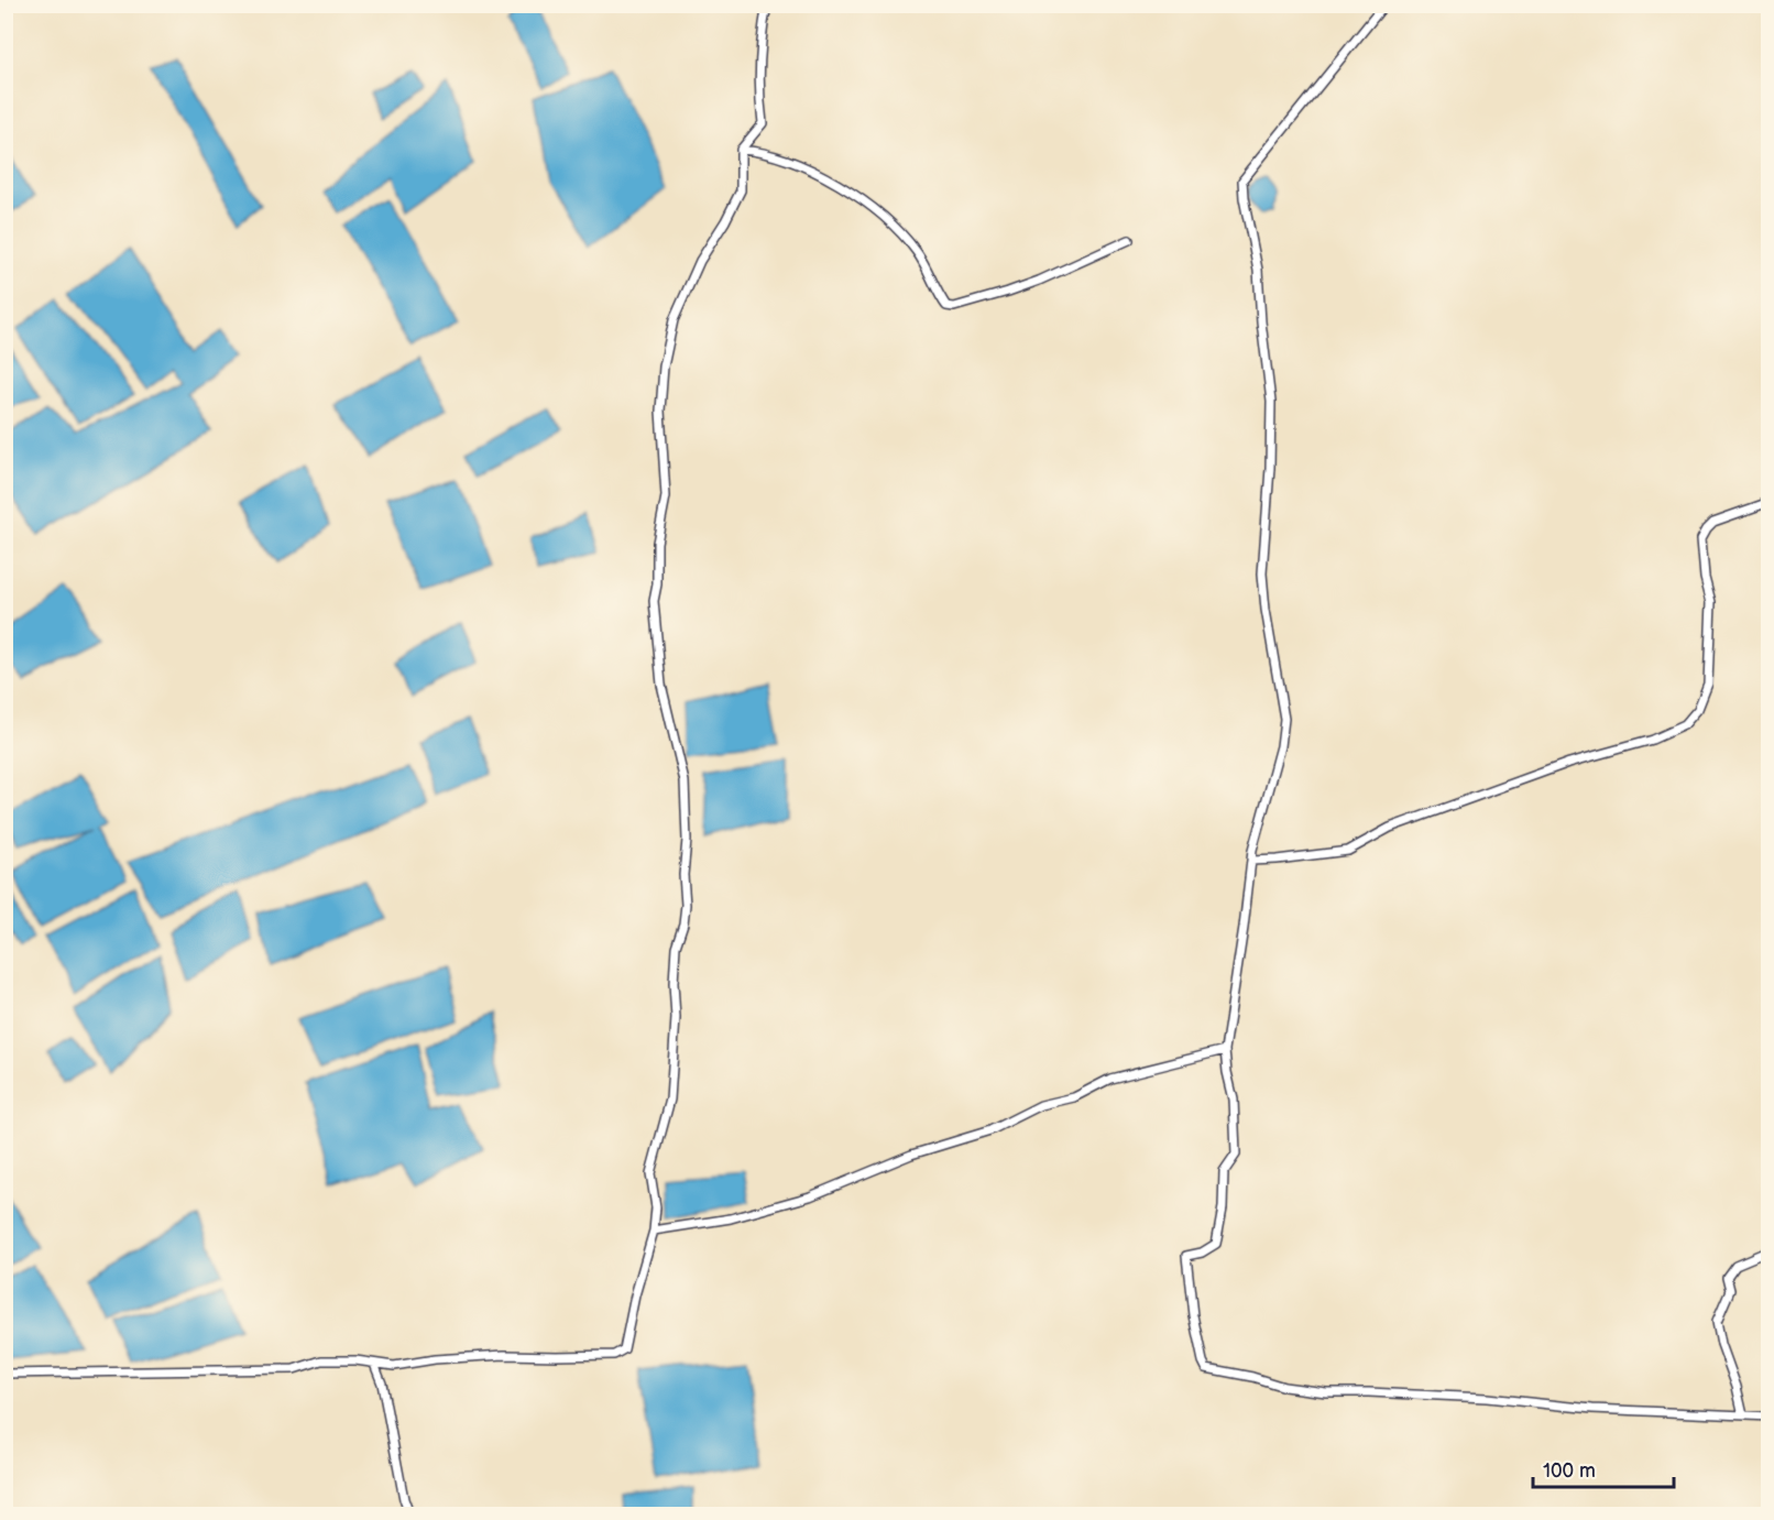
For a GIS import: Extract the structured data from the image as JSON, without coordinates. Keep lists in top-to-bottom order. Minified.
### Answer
{"scale_bar":"100 m"}
